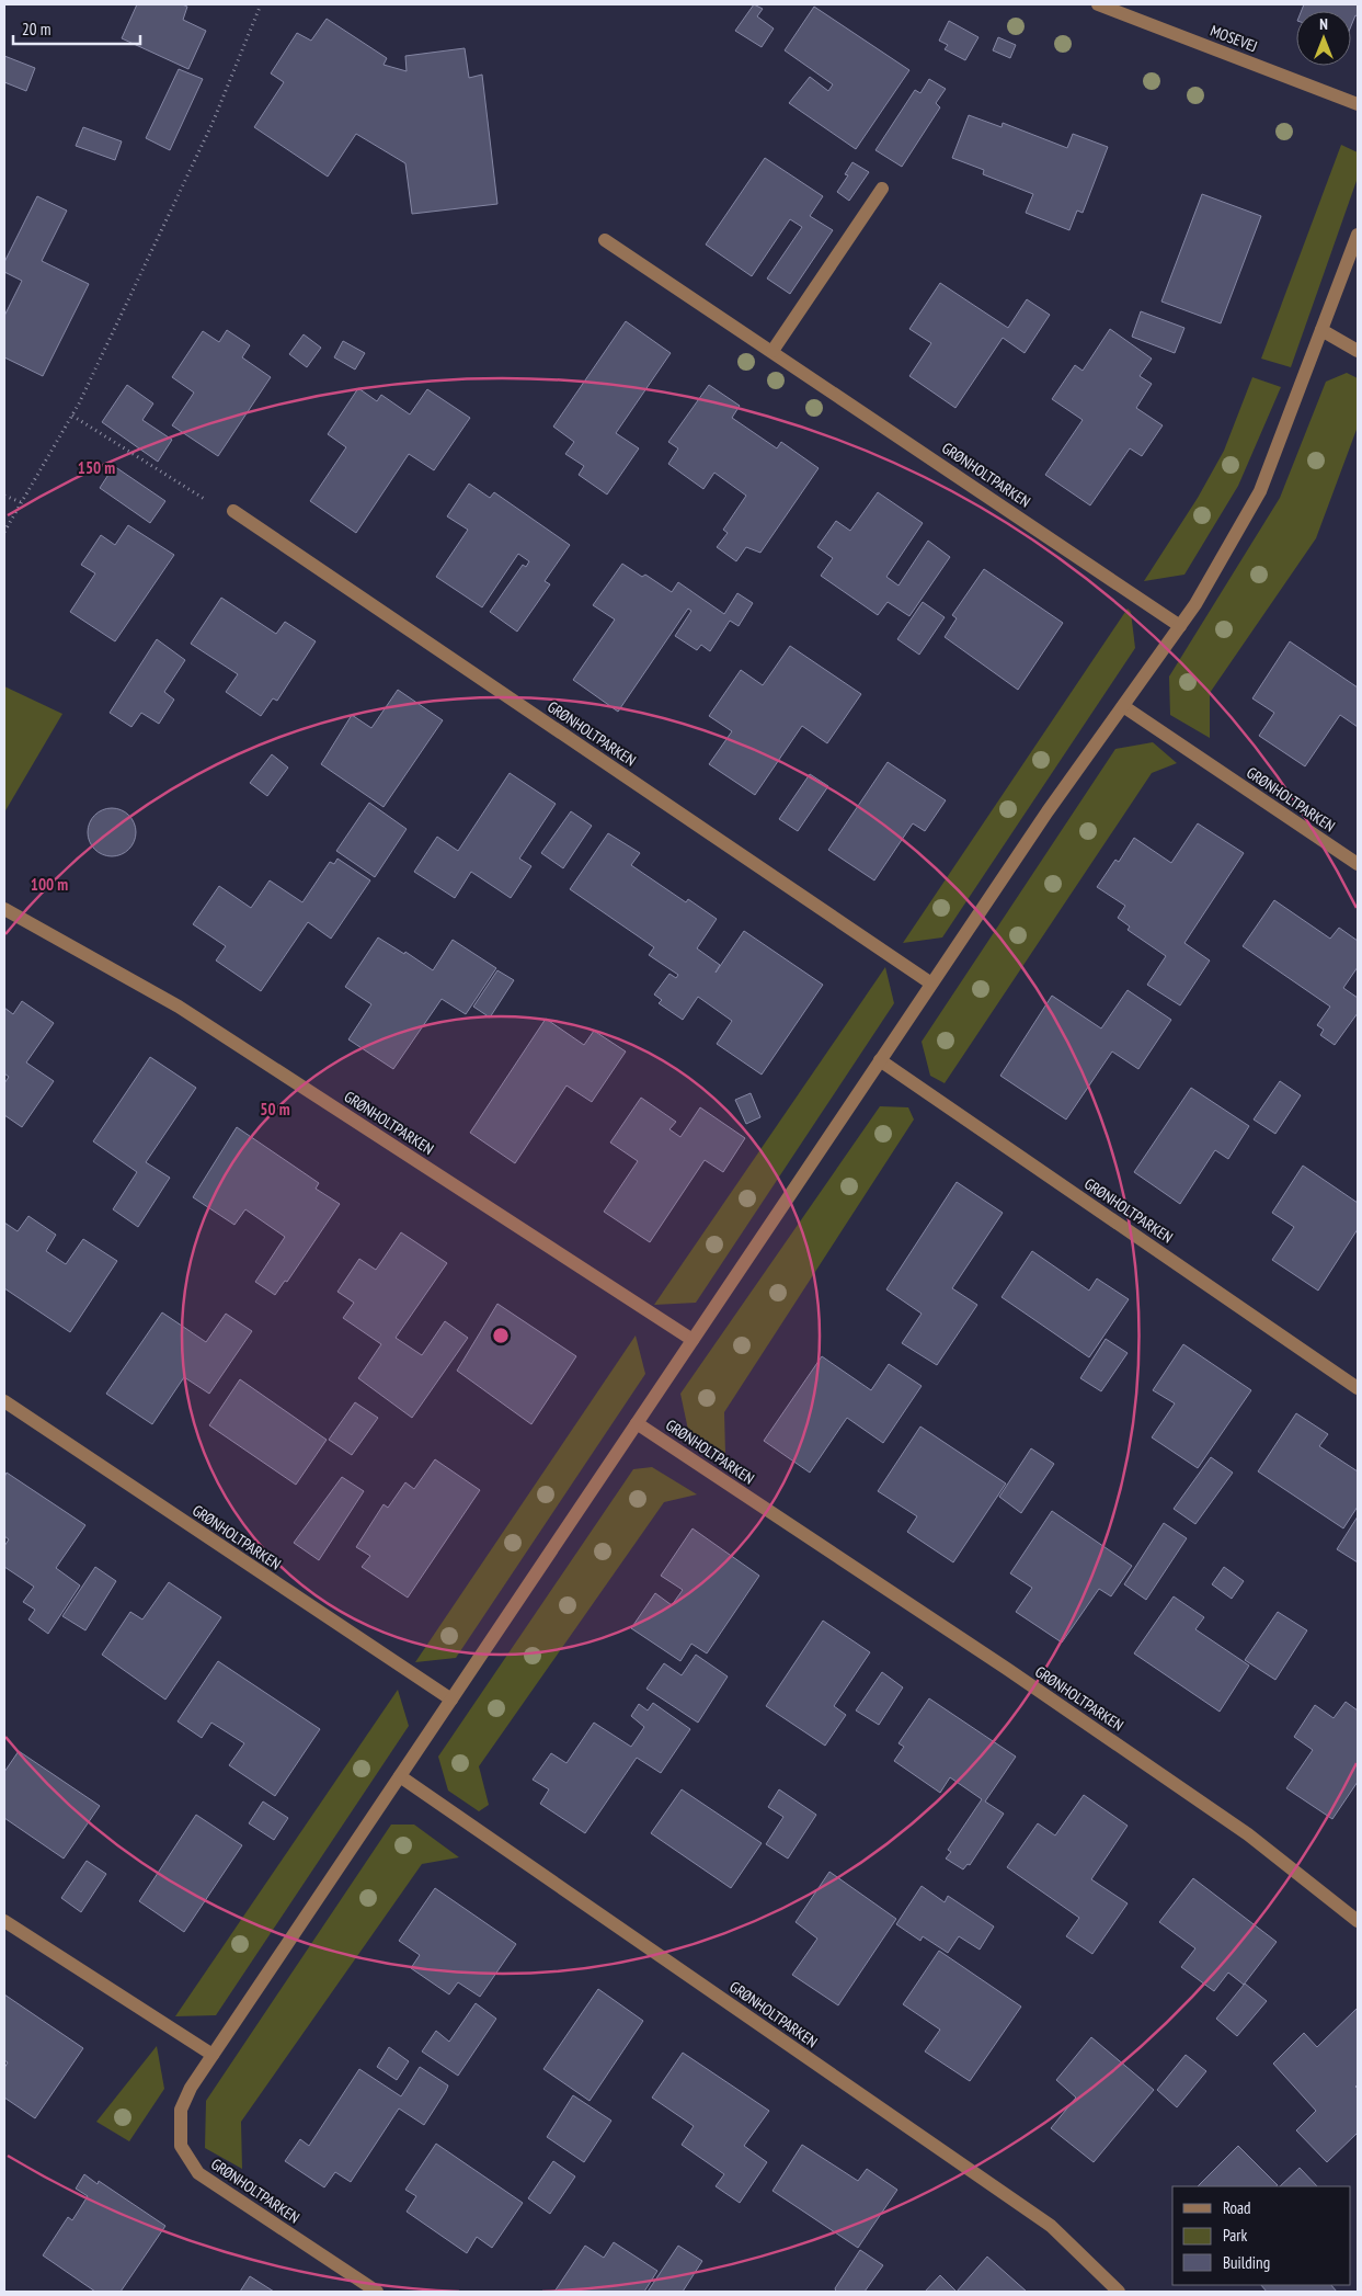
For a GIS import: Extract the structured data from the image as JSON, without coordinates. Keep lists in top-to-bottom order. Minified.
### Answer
{"streets":{"street":["MOSEVEJ","GRØNHOLTPARKEN"]},"legend":["Road","Park","Building"],"scale_bar":"20 m","north":"top","rings":["150 m","100 m","50 m"]}
